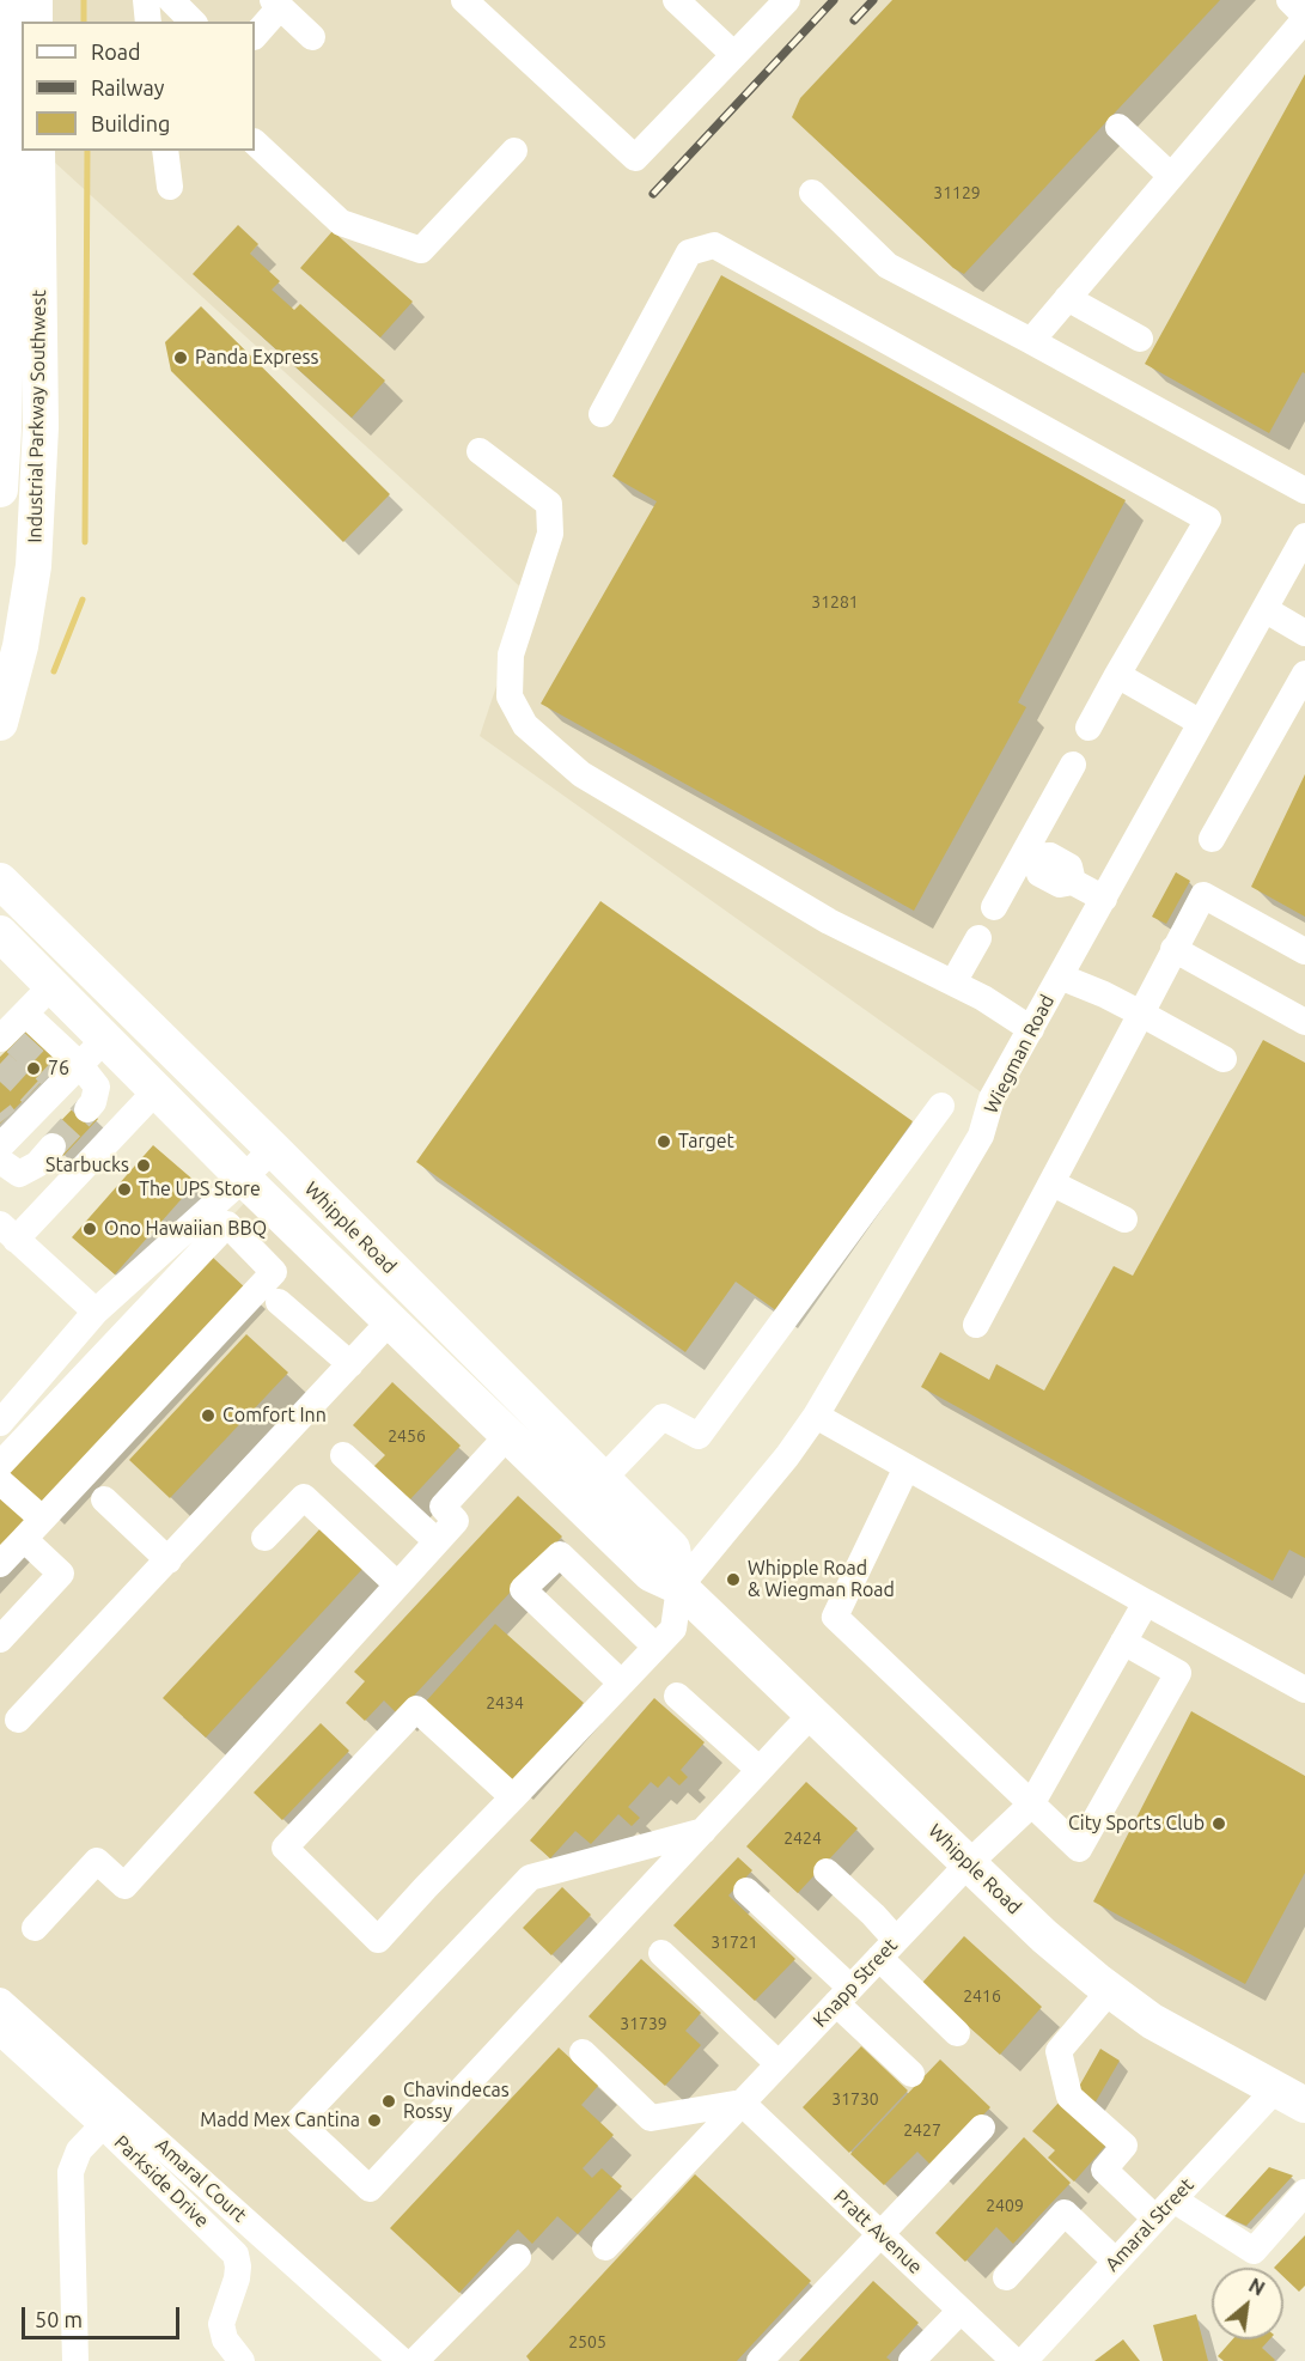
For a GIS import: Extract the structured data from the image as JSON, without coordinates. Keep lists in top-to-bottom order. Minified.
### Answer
{"streets":{"main road":["Industrial Parkway Southwest","Whipple Road"],"street":["Wiegman Road","Knapp Street","Amaral Court","Parkside Drive","Amaral Street","Pratt Avenue"]},"crossings":[["Wiegman Road","Whipple Road"],["Whipple Road","Knapp Street"],["Whipple Road","Amaral Street"],["Knapp Street","Pratt Avenue"]],"places":["Panda Express","76","Target","Starbucks","The UPS Store","Ono Hawaiian BBQ","Comfort Inn","Whipple Road & Wiegman Road","City Sports Club","Chavindecas Rossy","Madd Mex Cantina"],"house_numbers":["31129","31281","2456","2434","2424","31721","2416","31739","31730","2427","2409","2505"],"legend":["Road","Railway","Building"],"scale_bar":"50 m","north":"top right"}
